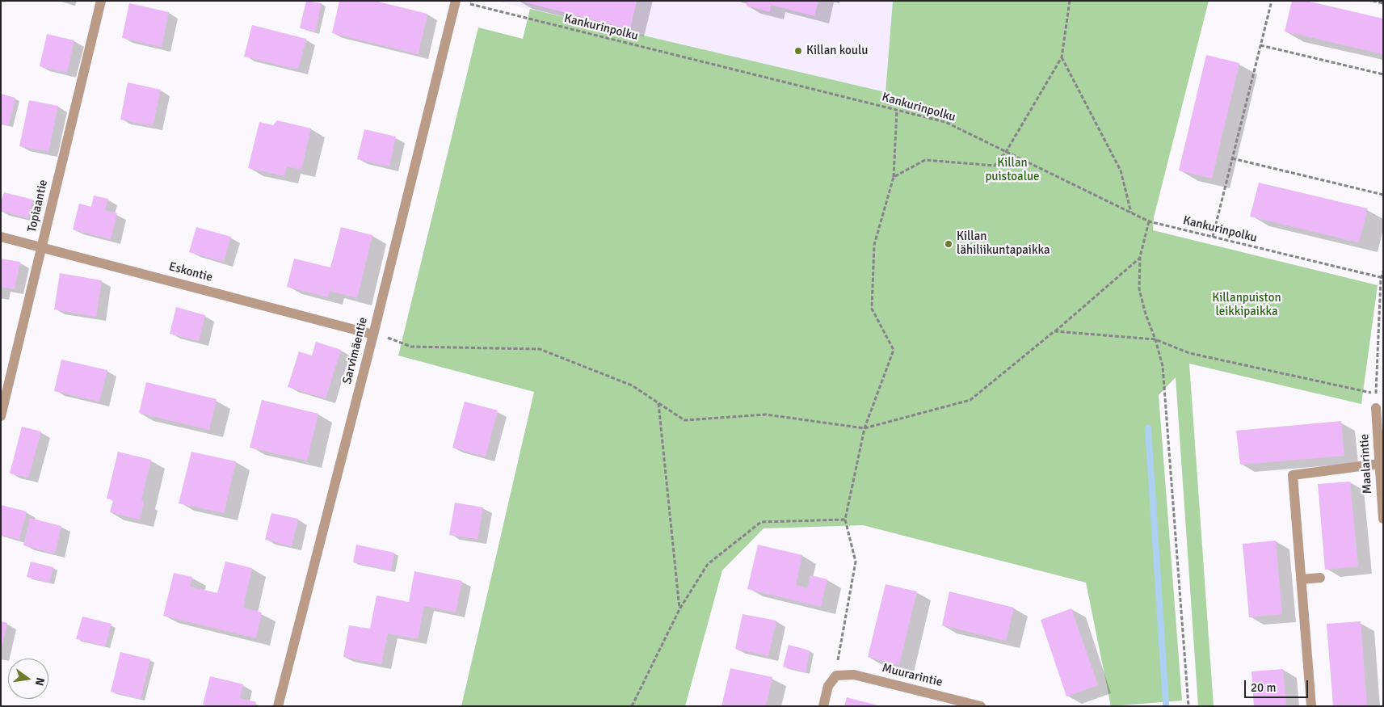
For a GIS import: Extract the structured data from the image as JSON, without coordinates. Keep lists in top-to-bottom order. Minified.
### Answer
{"streets":{"street":["Topiaantie","Eskontie","Sarvimäentie","Maalarintie","Muurarintie"],"path":["Kankurinpolku"]},"crossings":[["Kankurinpolku","Sarvimäentie"],["Topiaantie","Eskontie"],["Eskontie","Sarvimäentie"]],"parks":["Killan puistoalue","Killanpuiston leikkipaikka"],"places":["Killan koulu","Killan lähiliikuntapaikka"],"scale_bar":"20 m","north":"right"}
